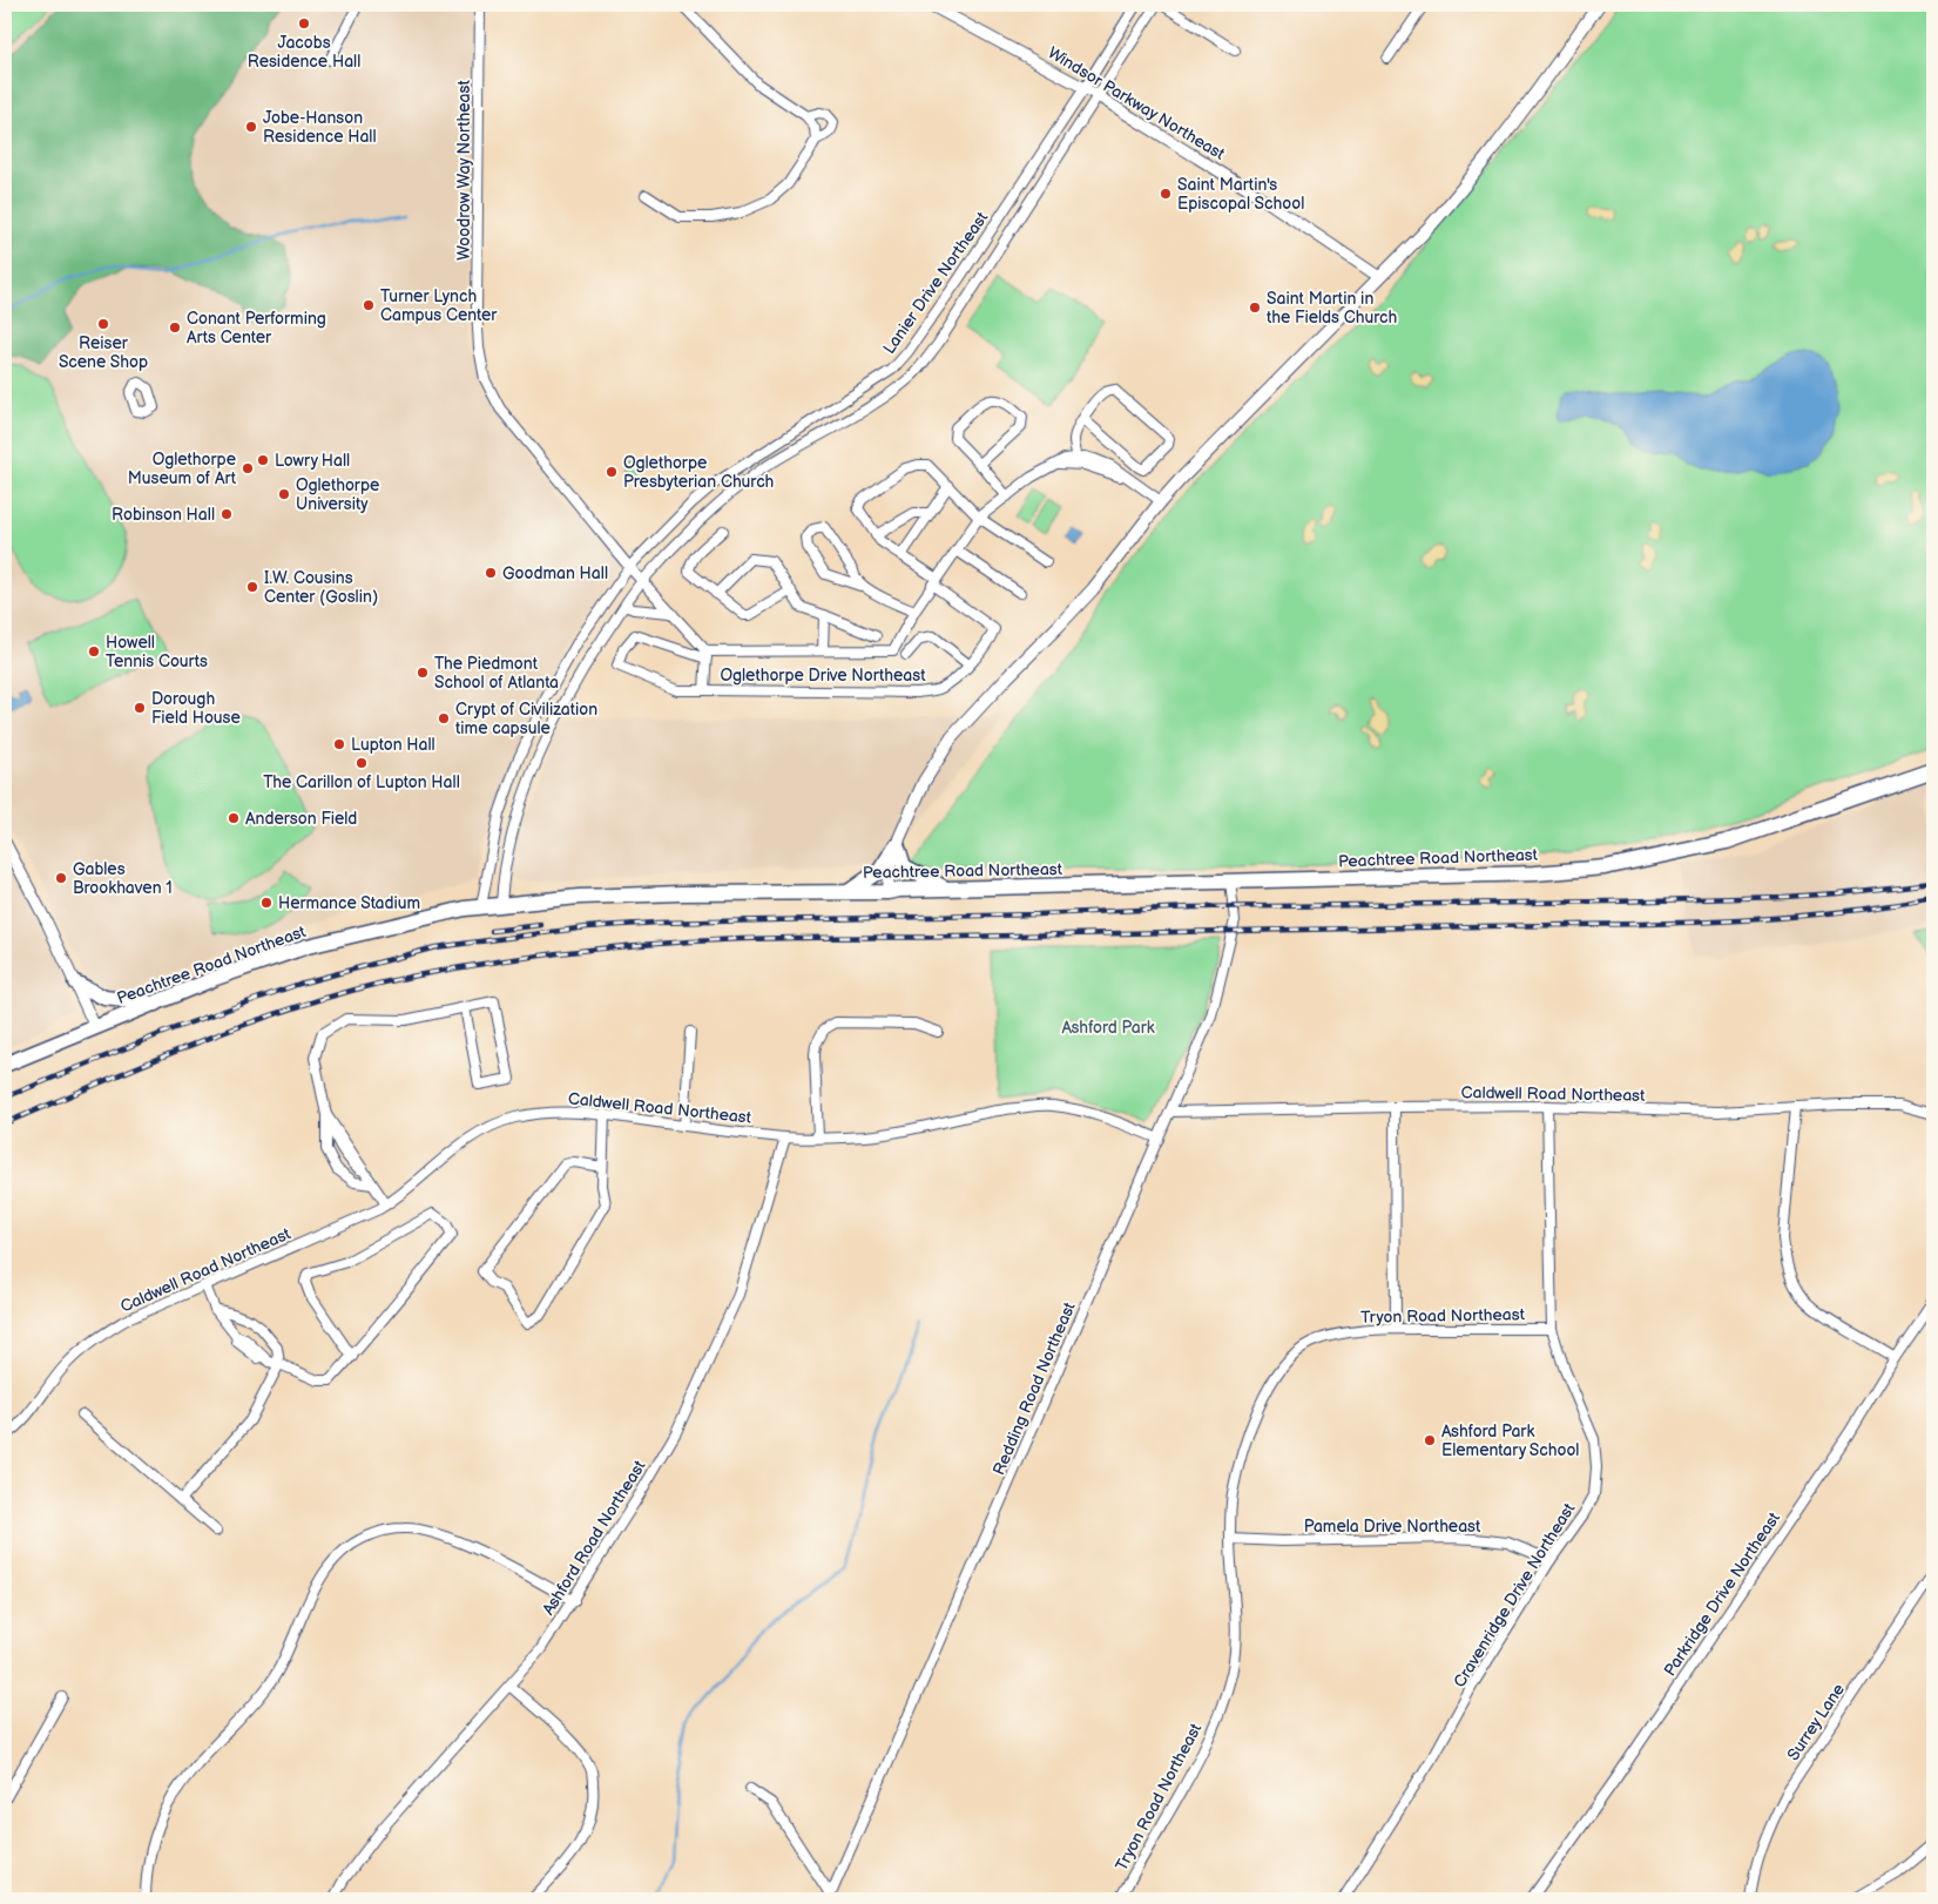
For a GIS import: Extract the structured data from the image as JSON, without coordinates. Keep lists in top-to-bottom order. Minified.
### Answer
{"streets":{"highway":["Peachtree Road Northeast"],"street":["Windsor Parkway Northeast","Woodrow Way Northeast","Lanier Drive Northeast","Oglethorpe Drive Northeast","Caldwell Road Northeast","Tryon Road Northeast","Redding Road Northeast","Pamela Drive Northeast","Ashford Road Northeast","Parkridge Drive Northeast","Cravenridge Drive Northeast","Surrey Lane"]},"crossings":[["Windsor Parkway Northeast","Lanier Drive Northeast"],["Woodrow Way Northeast","Lanier Drive Northeast"],["Woodrow Way Northeast","Oglethorpe Drive Northeast"],["Lanier Drive Northeast","Oglethorpe Drive Northeast"],["Lanier Drive Northeast","Peachtree Road Northeast"],["Peachtree Road Northeast","Redding Road Northeast"],["Caldwell Road Northeast","Redding Road Northeast"],["Caldwell Road Northeast","Ashford Road Northeast"],["Caldwell Road Northeast","Cravenridge Drive Northeast"],["Tryon Road Northeast","Pamela Drive Northeast"],["Tryon Road Northeast","Cravenridge Drive Northeast"],["Pamela Drive Northeast","Cravenridge Drive Northeast"]],"parks":["Ashford Park"],"places":["Jacobs Residence Hall","Jobe-Hanson Residence Hall","Saint Martin's Episcopal School","Turner Lynch Campus Center","Saint Martin in the Fields Church","Reiser Scene Shop","Conant Performing Arts Center","Lowry Hall","Oglethorpe Museum of Art","Oglethorpe Presbyterian Church","Oglethorpe University","Robinson Hall","Goodman Hall","I.W. Cousins Center (Goslin)","Howell Tennis Courts","The Piedmont School of Atlanta","Dorough Field House","Crypt of Civilization time capsule","Lupton Hall","The Carillon of Lupton Hall","Anderson Field","Gables Brookhaven 1","Hermance Stadium","Ashford Park Elementary School"]}
